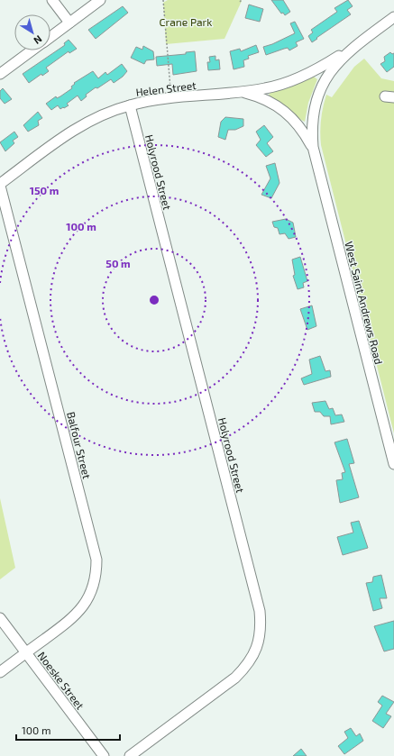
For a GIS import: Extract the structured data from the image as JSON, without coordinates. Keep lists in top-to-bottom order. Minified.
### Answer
{"streets":{"street":["Helen Street","Holyrood Street","West Saint Andrews Road","Balfour Street","Noeske Street"]},"crossings":[["Helen Street","Holyrood Street"],["Helen Street","West Saint Andrews Road"],["Helen Street","Balfour Street"],["Balfour Street","Noeske Street"]],"parks":["Crane Park"],"scale_bar":"100 m","north":"bottom right","rings":["150 m","100 m","50 m"]}
